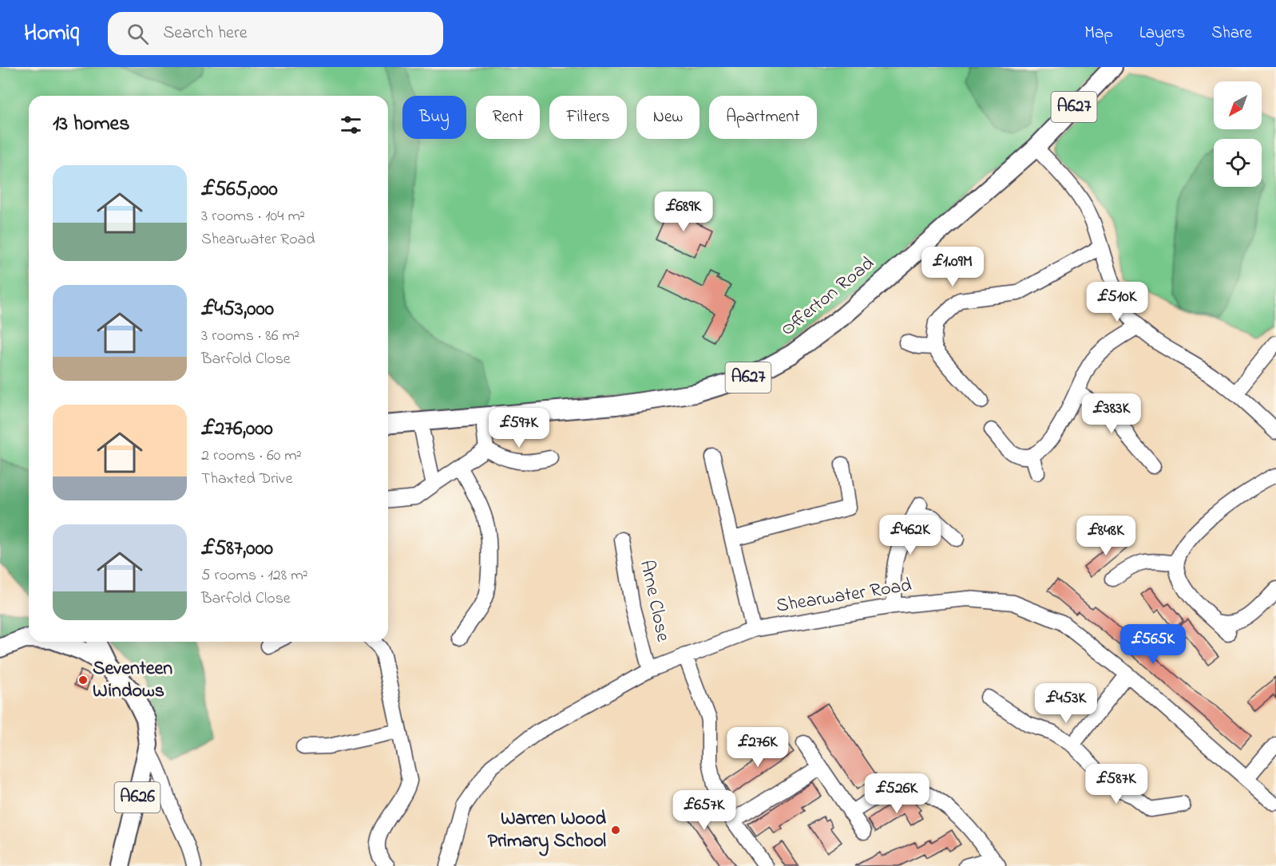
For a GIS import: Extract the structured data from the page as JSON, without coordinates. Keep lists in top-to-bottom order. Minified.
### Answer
{"streets":{"main road":["A627","Offerton Road","A626"],"street":["Shearwater Road","Arne Close"]},"crossings":[["Shearwater Road","Arne Close"]],"places":["Seventeen Windows","Warren Wood Primary School"],"north":"bottom left","page":{"header":"Homiq","search":"Search here","nav":["Map","Layers","Share"],"chip":["Buy","Rent","Filters","New","Apartment"],"heading":"13 homes","list":[{"name":"£565,000","note":"3 rooms · 104 m² · Shearwater Road"},{"name":"£453,000","note":"3 rooms · 86 m² · Barfold Close"},{"name":"£276,000","note":"2 rooms · 60 m² · Thaxted Drive"},{"name":"£587,000","note":"5 rooms · 128 m² · Barfold Close"}],"price":["£689K","£1.09M","£510K","£383K","£597K","£462K","£848K","£565K","£453K","£276K","£587K","£526K","£657K"]}}
